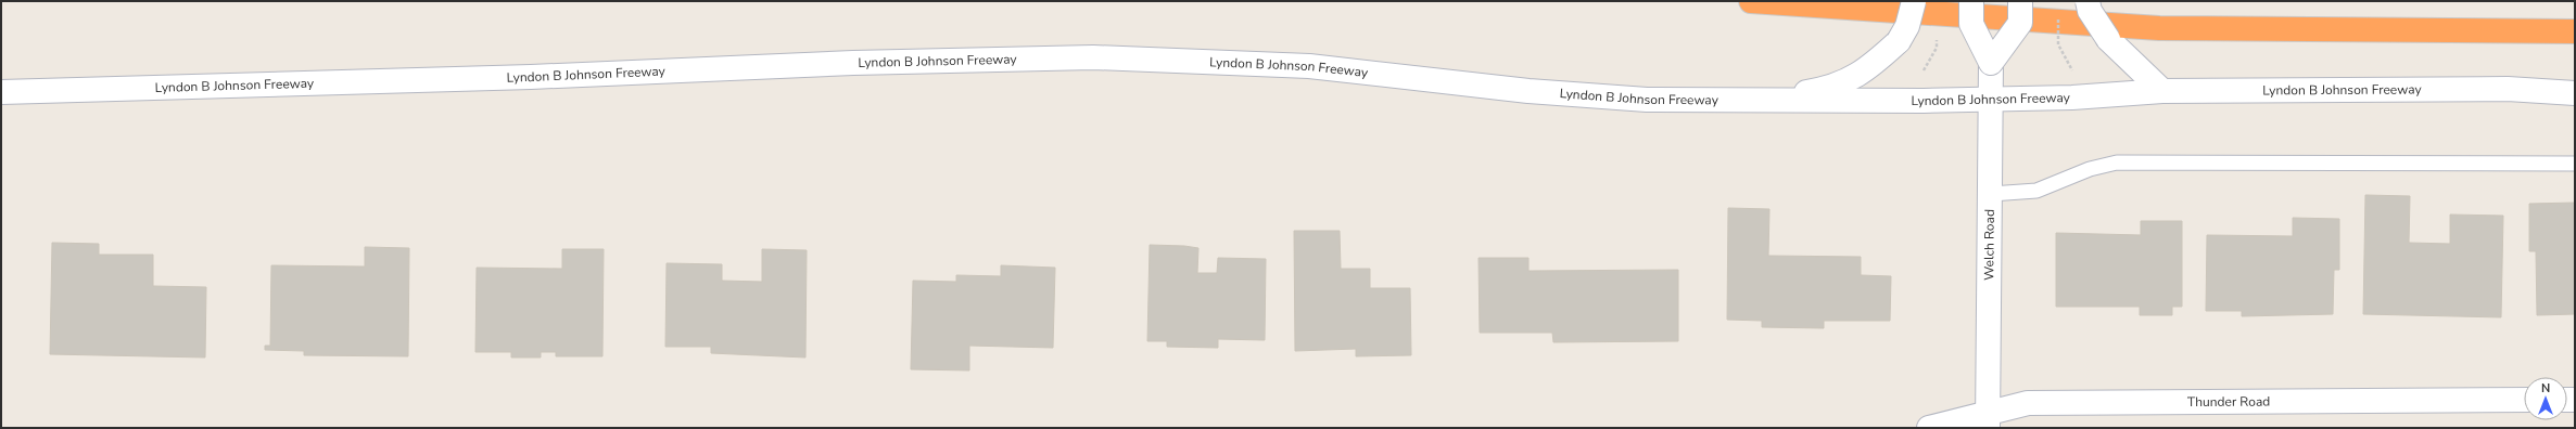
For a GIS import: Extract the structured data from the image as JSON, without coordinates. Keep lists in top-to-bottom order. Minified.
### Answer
{"streets":{"main road":["Lyndon B Johnson Freeway","Welch Road","Thunder Road"]},"crossings":[["Lyndon B Johnson Freeway","Welch Road"],["Welch Road","Thunder Road"]],"north":"top"}
